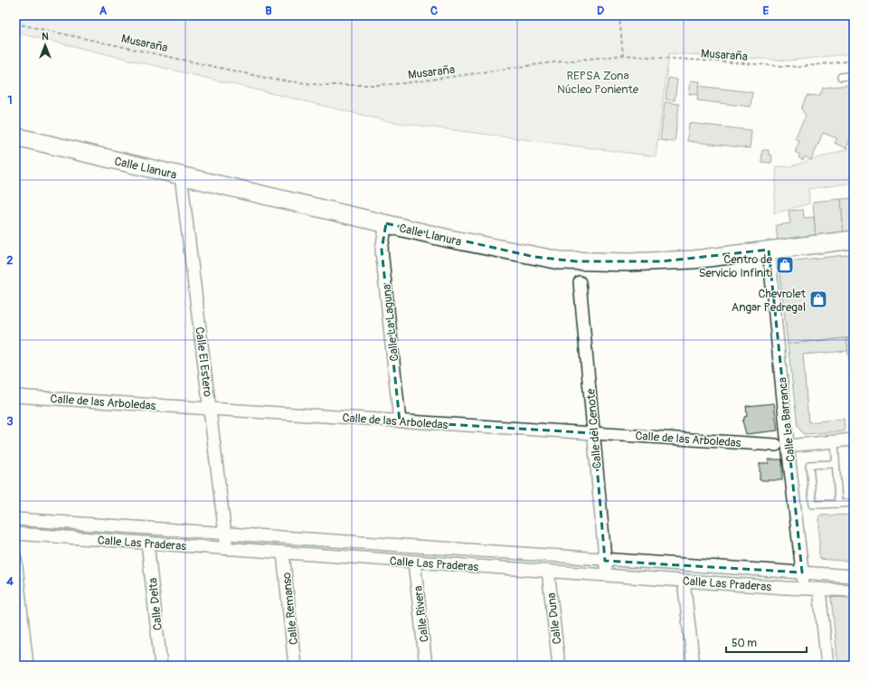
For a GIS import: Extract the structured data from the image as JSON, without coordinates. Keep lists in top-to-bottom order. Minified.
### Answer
{"streets":{"street":["Calle Llanura","Calle La Laguna","Calle El Estero","Calle de las Arboledas","Calle La Barranca","Calle del Cenote","Calle Las Praderas","Calle Delta","Calle Remanso","Calle Rivera","Calle Duna"],"path":["Musaraña"]},"crossings":[["Calle Llanura","Calle La Laguna"],["Calle Llanura","Calle El Estero"],["Calle Llanura","Calle La Barranca"],["Calle La Laguna","Calle de las Arboledas"],["Calle El Estero","Calle de las Arboledas"],["Calle El Estero","Calle Las Praderas"],["Calle de las Arboledas","Calle del Cenote"],["Calle La Barranca","Calle Las Praderas"],["Calle del Cenote","Calle Las Praderas"],["Calle Las Praderas","Calle Delta"],["Calle Las Praderas","Calle Remanso"],["Calle Las Praderas","Calle Rivera"],["Calle Las Praderas","Calle Duna"]],"parks":["REPSA Zona Núcleo Poniente"],"places":{"shop":["Centro de Servicio Infiniti","Chevrolet Angar Pedregal"]},"scale_bar":"50 m","north":"top","grid":{"columns":["A","B","C","D","E"],"rows":["1","2","3","4"]}}
